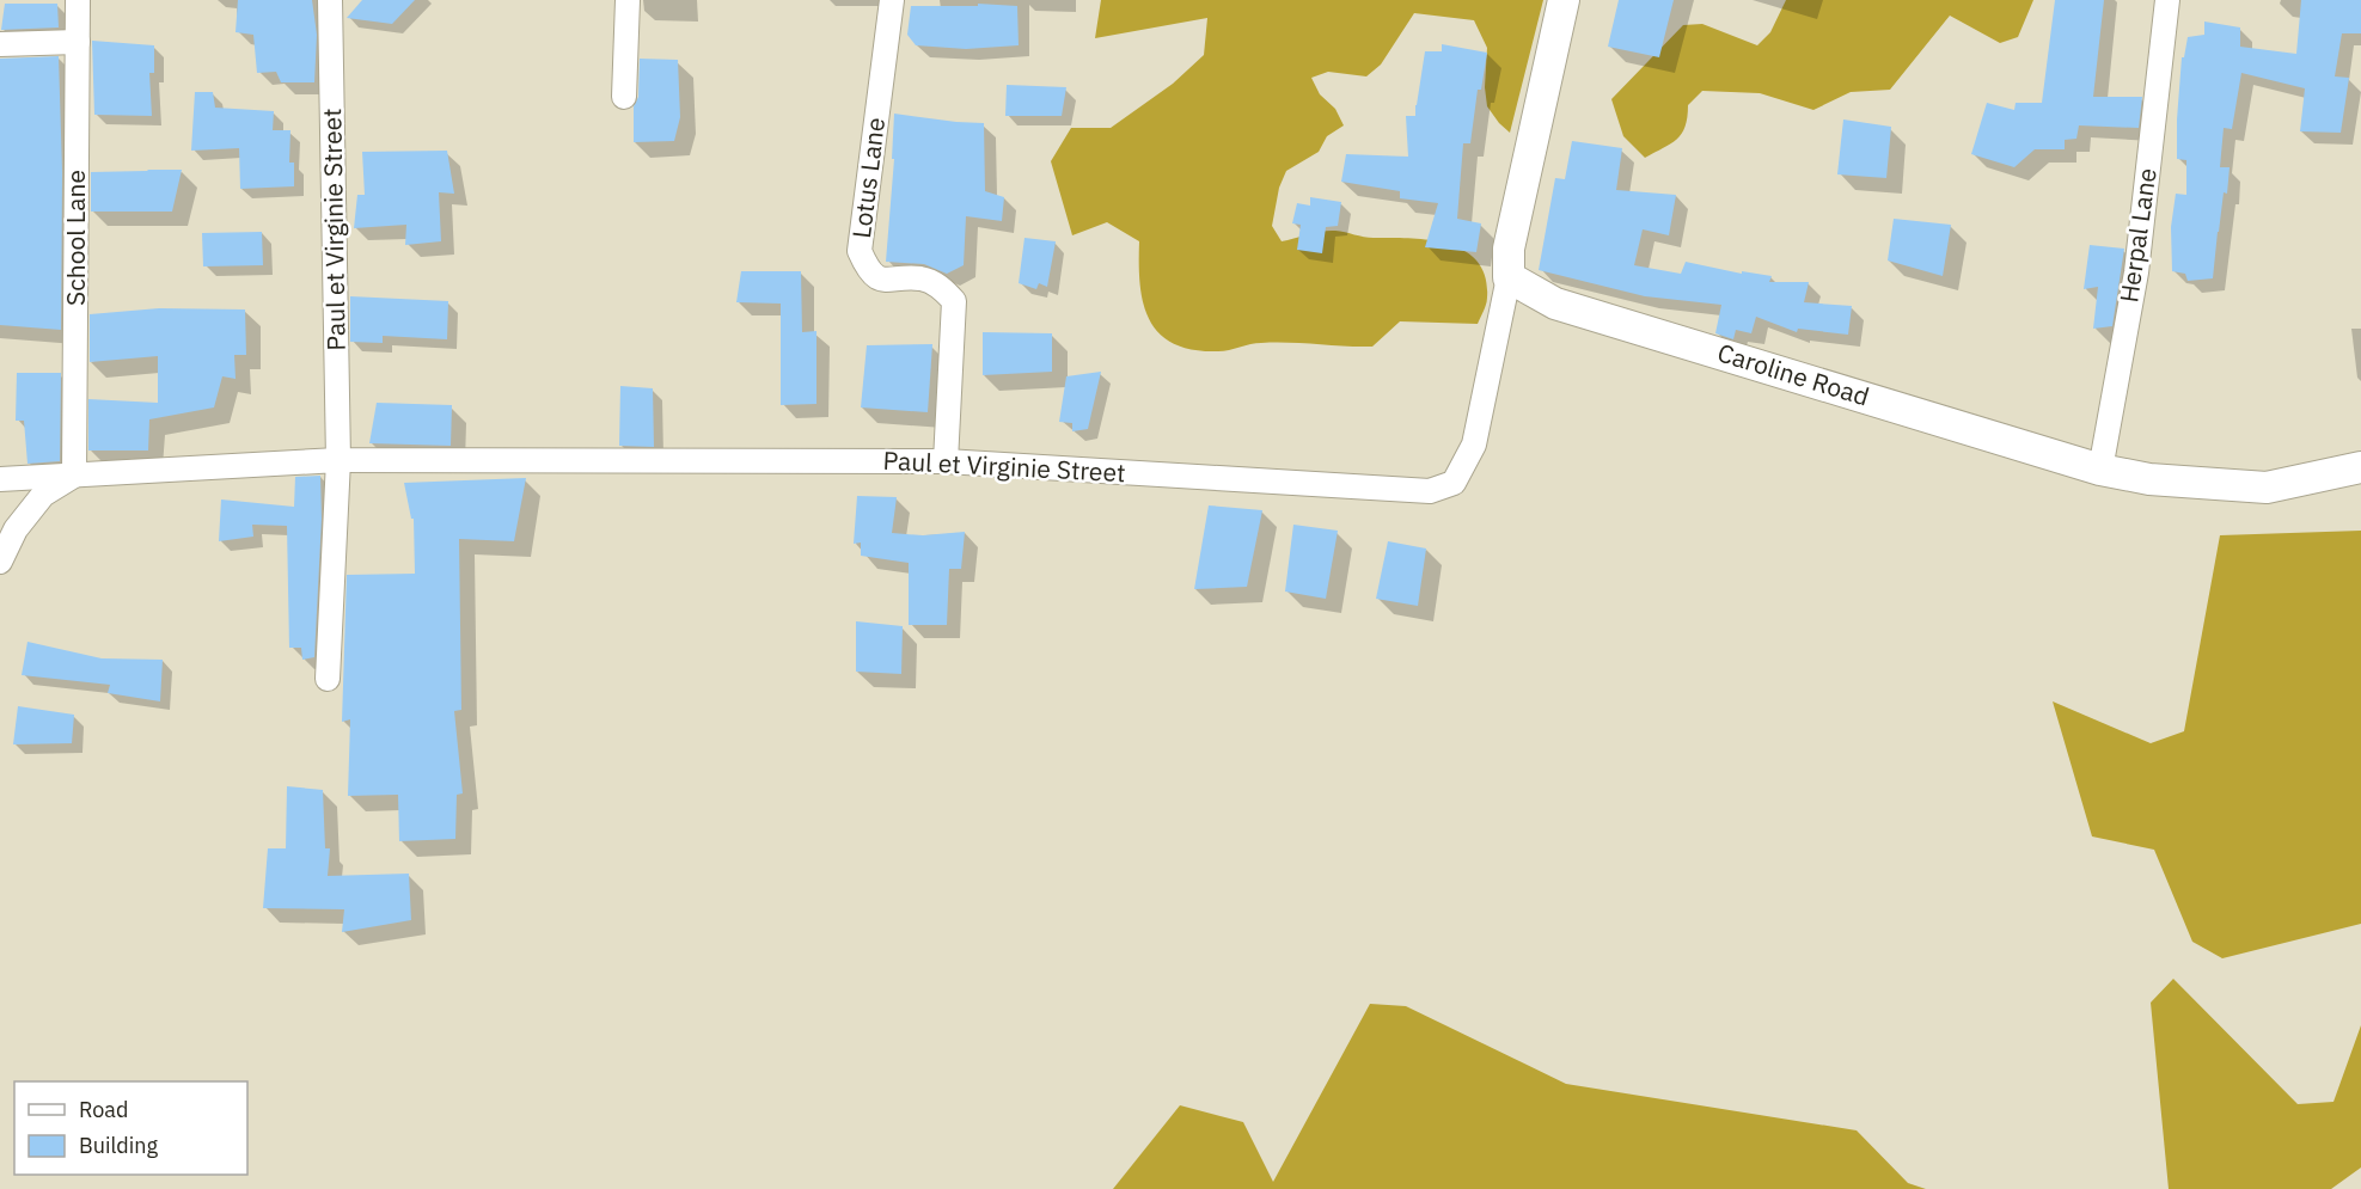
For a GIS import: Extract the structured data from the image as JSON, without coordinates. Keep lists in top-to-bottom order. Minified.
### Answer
{"streets":{"main road":["Caroline Road"],"street":["Lotus Lane","Paul et Virginie Street","Herpal Lane","School Lane"]},"crossings":[["Lotus Lane","Paul et Virginie Street"],["Paul et Virginie Street","School Lane"],["Paul et Virginie Street","Caroline Road"],["Herpal Lane","Caroline Road"]],"legend":["Road","Building"]}
